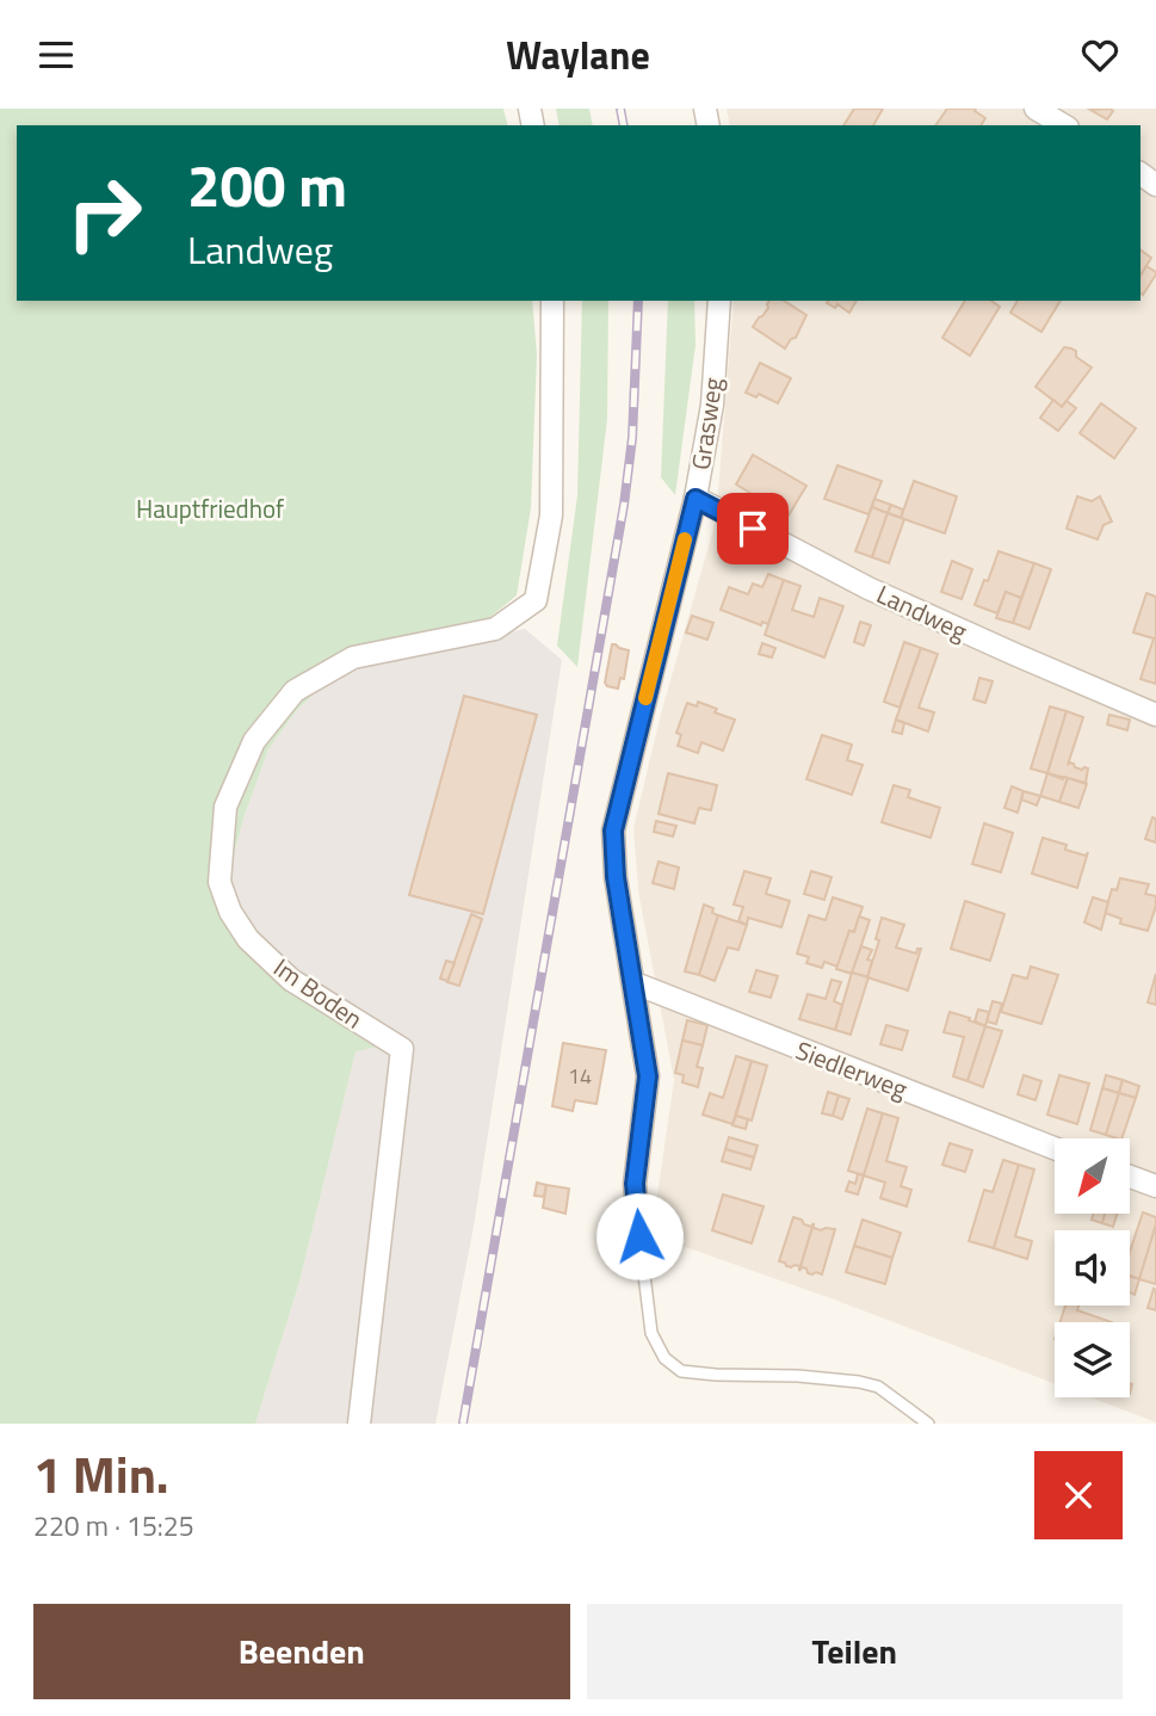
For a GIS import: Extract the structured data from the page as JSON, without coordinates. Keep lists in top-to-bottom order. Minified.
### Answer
{"streets":{"street":["Grasweg","Landweg","Im Boden","Siedlerweg"]},"crossings":[["Grasweg","Landweg"],["Grasweg","Siedlerweg"]],"parks":["Hauptfriedhof"],"house_numbers":["14"],"north":"bottom left","page":{"header":"Waylane","turn":["200 m","Landweg"],"heading":["1 Min.","220 m · 15:25"],"buttons":["Beenden","Teilen"]}}
